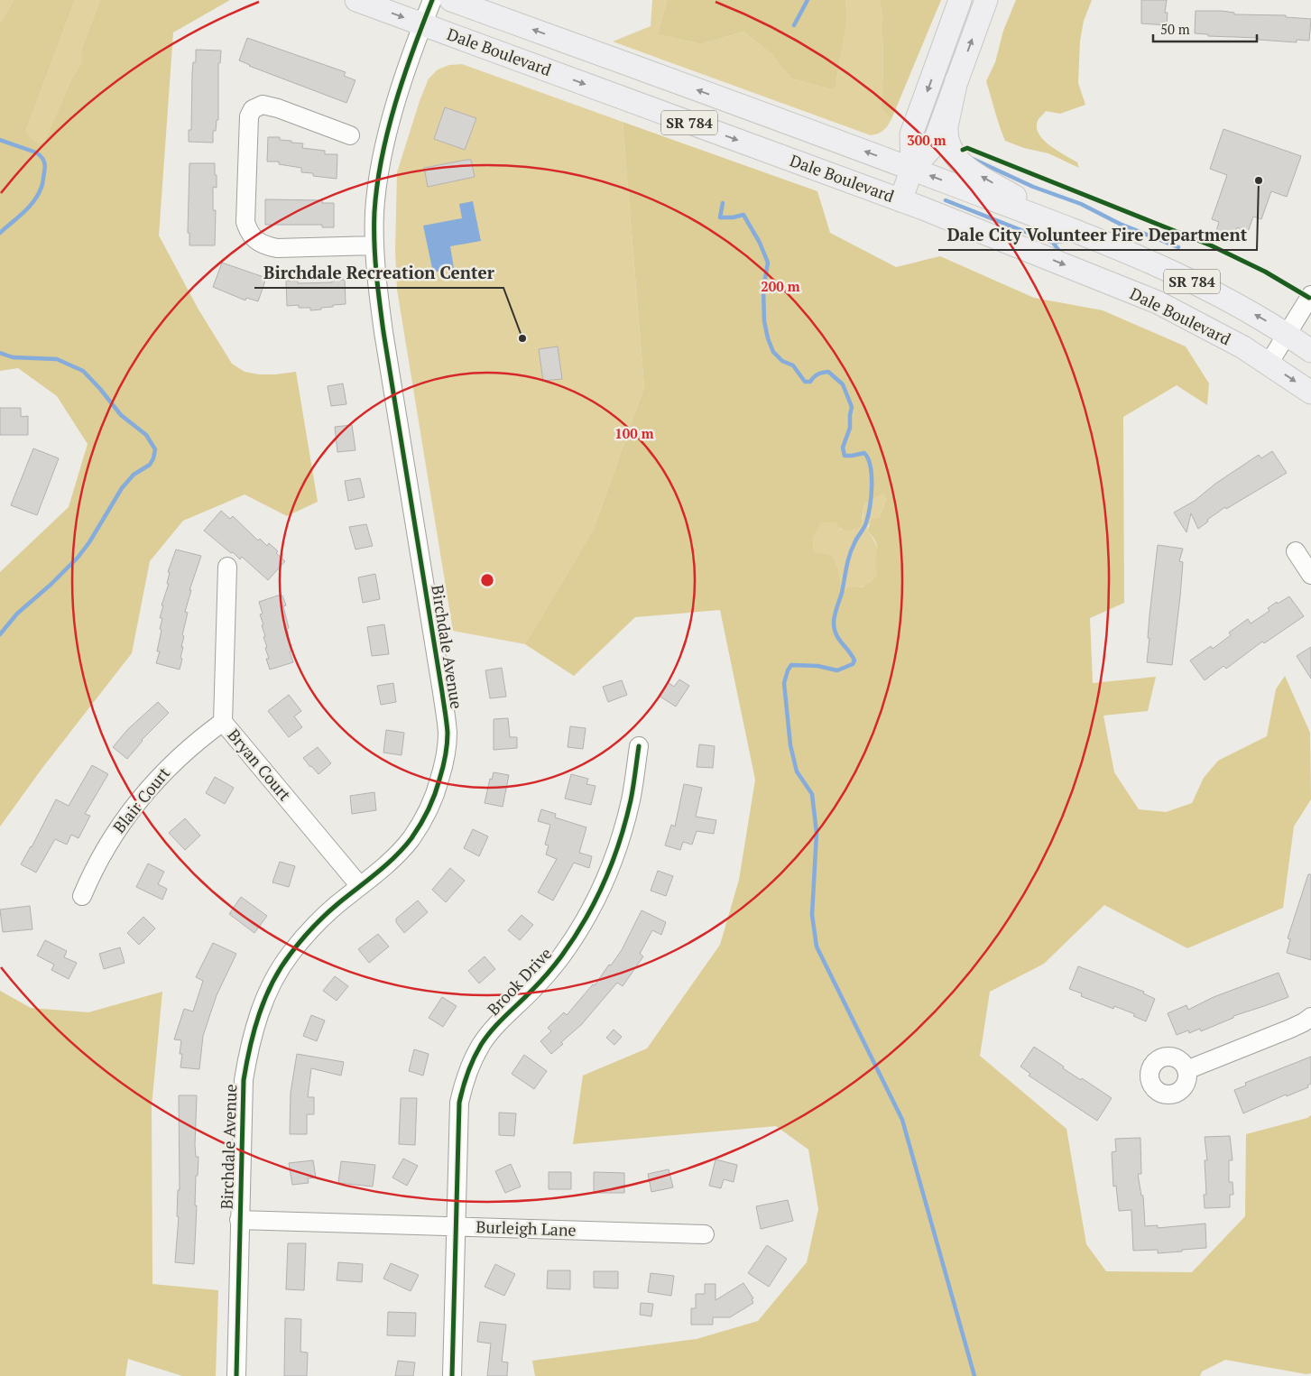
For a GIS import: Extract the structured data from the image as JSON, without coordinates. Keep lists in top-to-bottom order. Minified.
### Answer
{"streets":{"main road":["Dale Boulevard","SR 784"],"street":["Birchdale Avenue","Bryan Court","Blair Court","Brook Drive","Burleigh Lane"]},"crossings":[["Dale Boulevard","Birchdale Avenue"],["Birchdale Avenue","Bryan Court"],["Birchdale Avenue","Burleigh Lane"],["Bryan Court","Blair Court"],["Brook Drive","Burleigh Lane"]],"places":["Dale City Volunteer Fire Department","Birchdale Recreation Center"],"scale_bar":"50 m","rings":["300 m","200 m","100 m"]}
